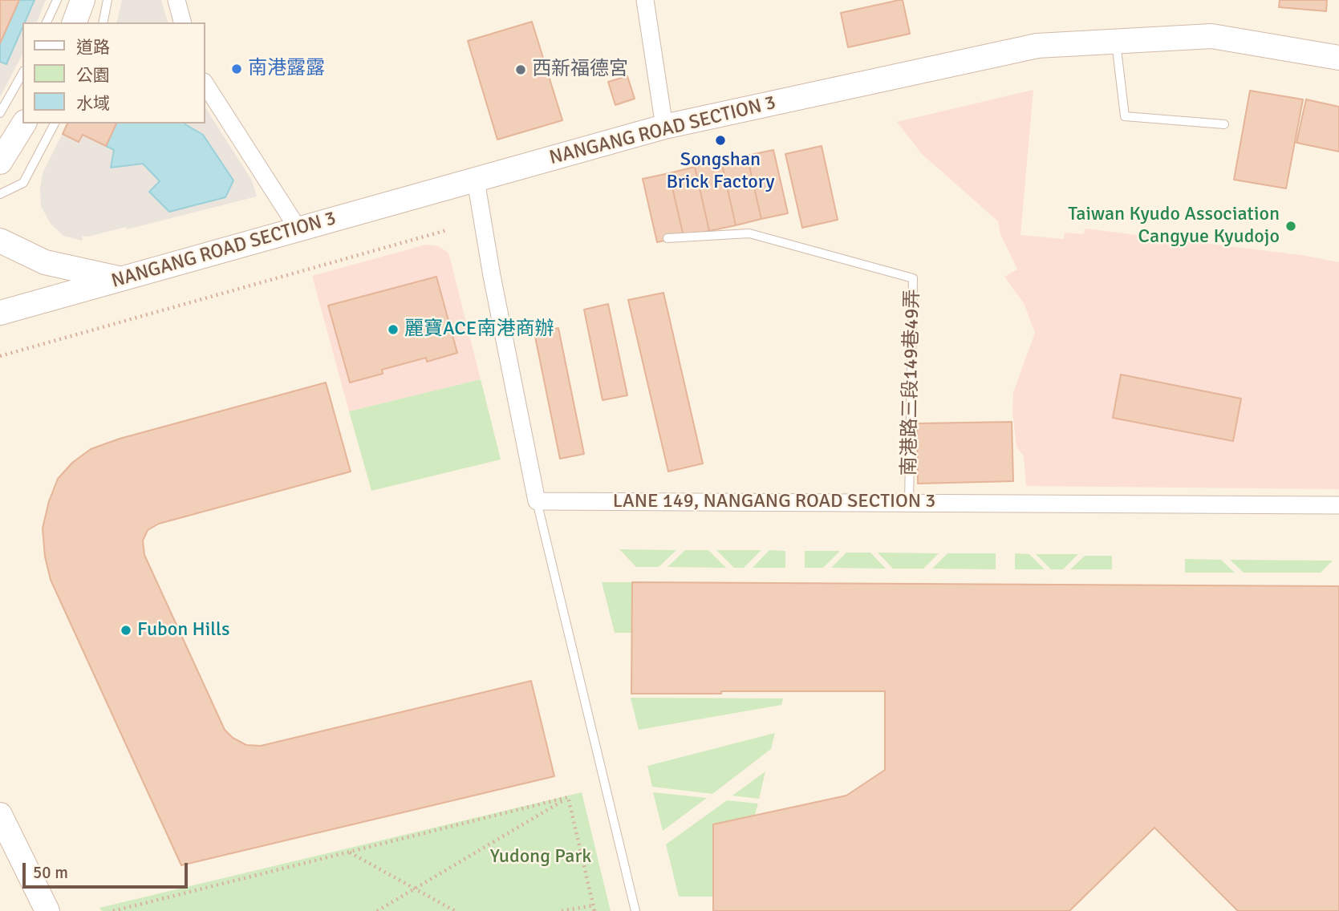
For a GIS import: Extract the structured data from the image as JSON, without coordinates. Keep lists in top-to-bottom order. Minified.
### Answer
{"streets":{"main road":["NANGANG ROAD SECTION 3"],"street":["LANE 149, NANGANG ROAD SECTION 3"],"lane":["南港路三段149巷49弄"]},"crossings":[["南港路三段149巷49弄","LANE 149, NANGANG ROAD SECTION 3"]],"parks":["Yudong Park"],"places":["南港露露","西新福德宮","Songshan Brick Factory","Taiwan Kyudo Association Cangyue Kyudojo","麗寶ACE南港商辦","Fubon Hills"],"legend":["道路","公園","水域"],"scale_bar":"50 m"}
